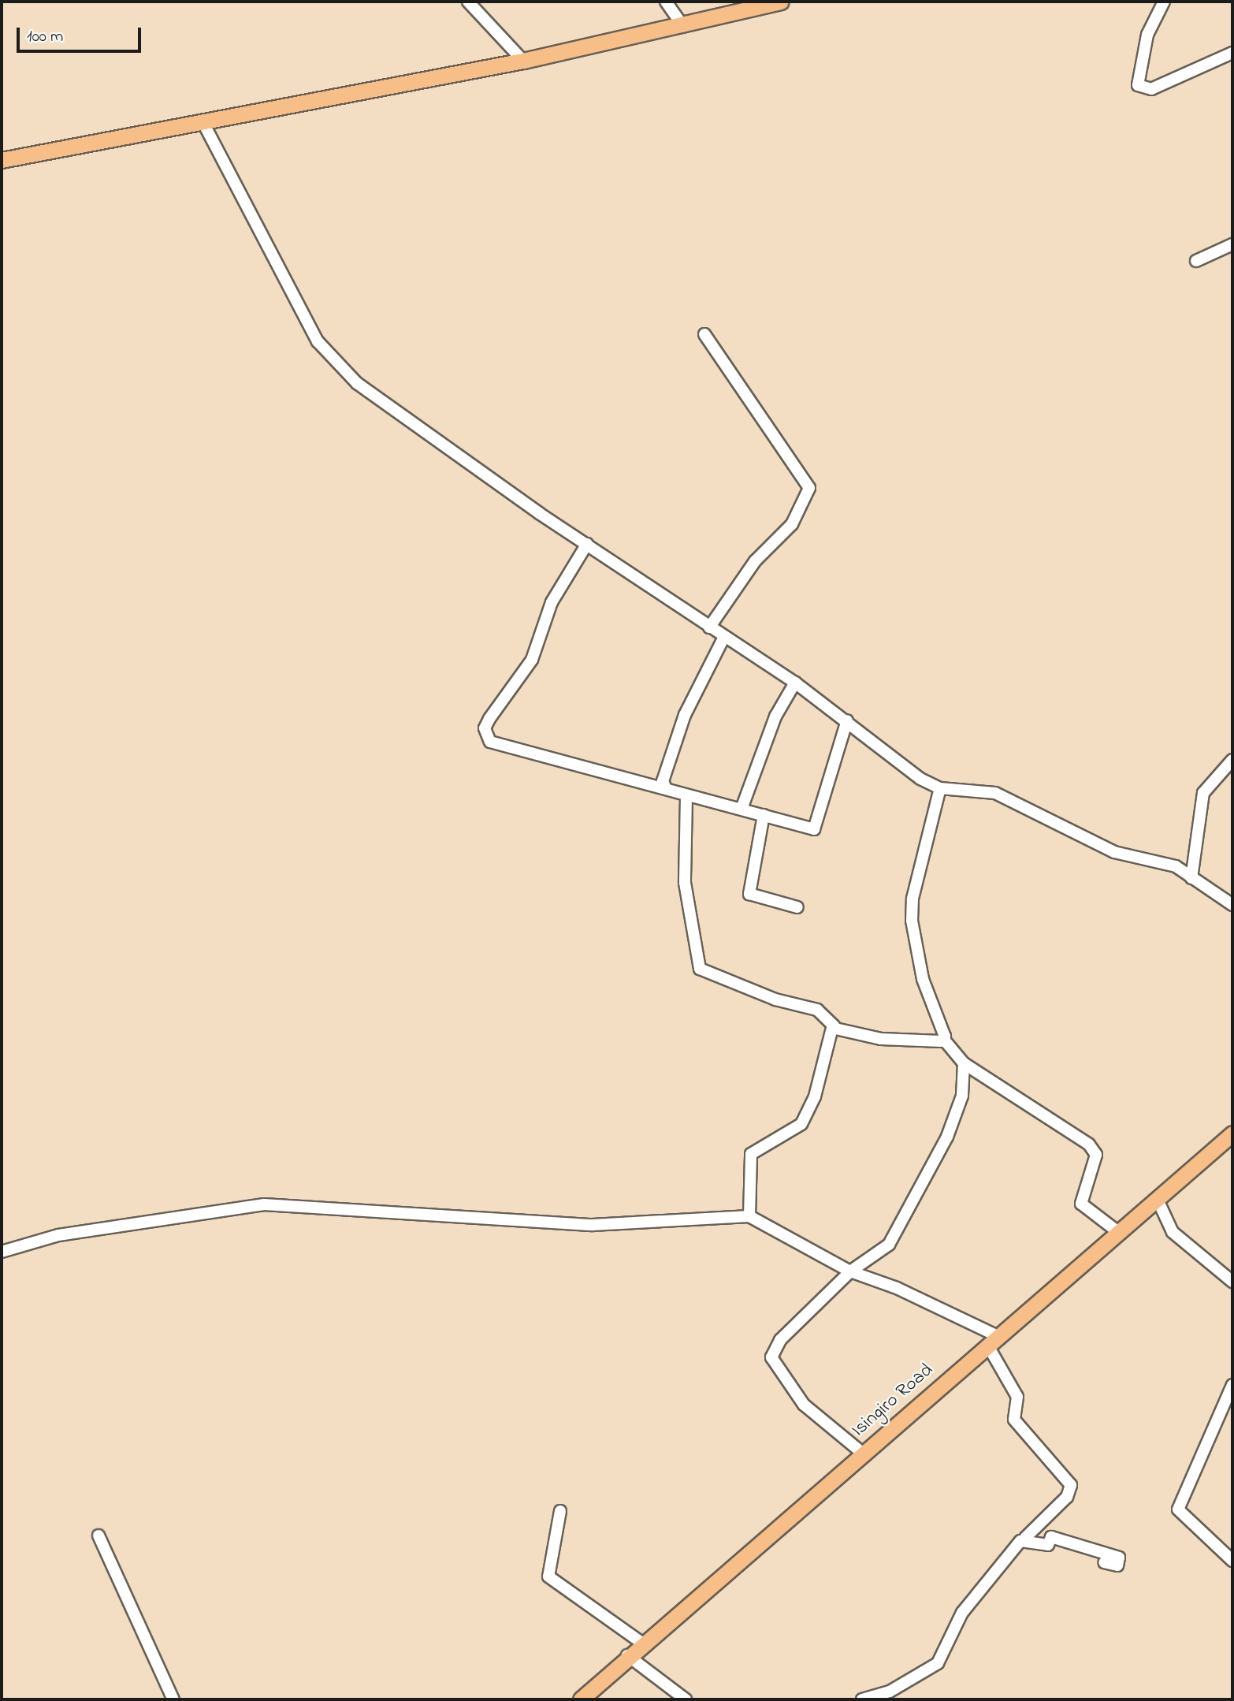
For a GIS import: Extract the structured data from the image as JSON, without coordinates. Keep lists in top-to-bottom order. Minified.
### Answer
{"streets":{"main road":["Isingiro Road"]},"scale_bar":"100 m"}
